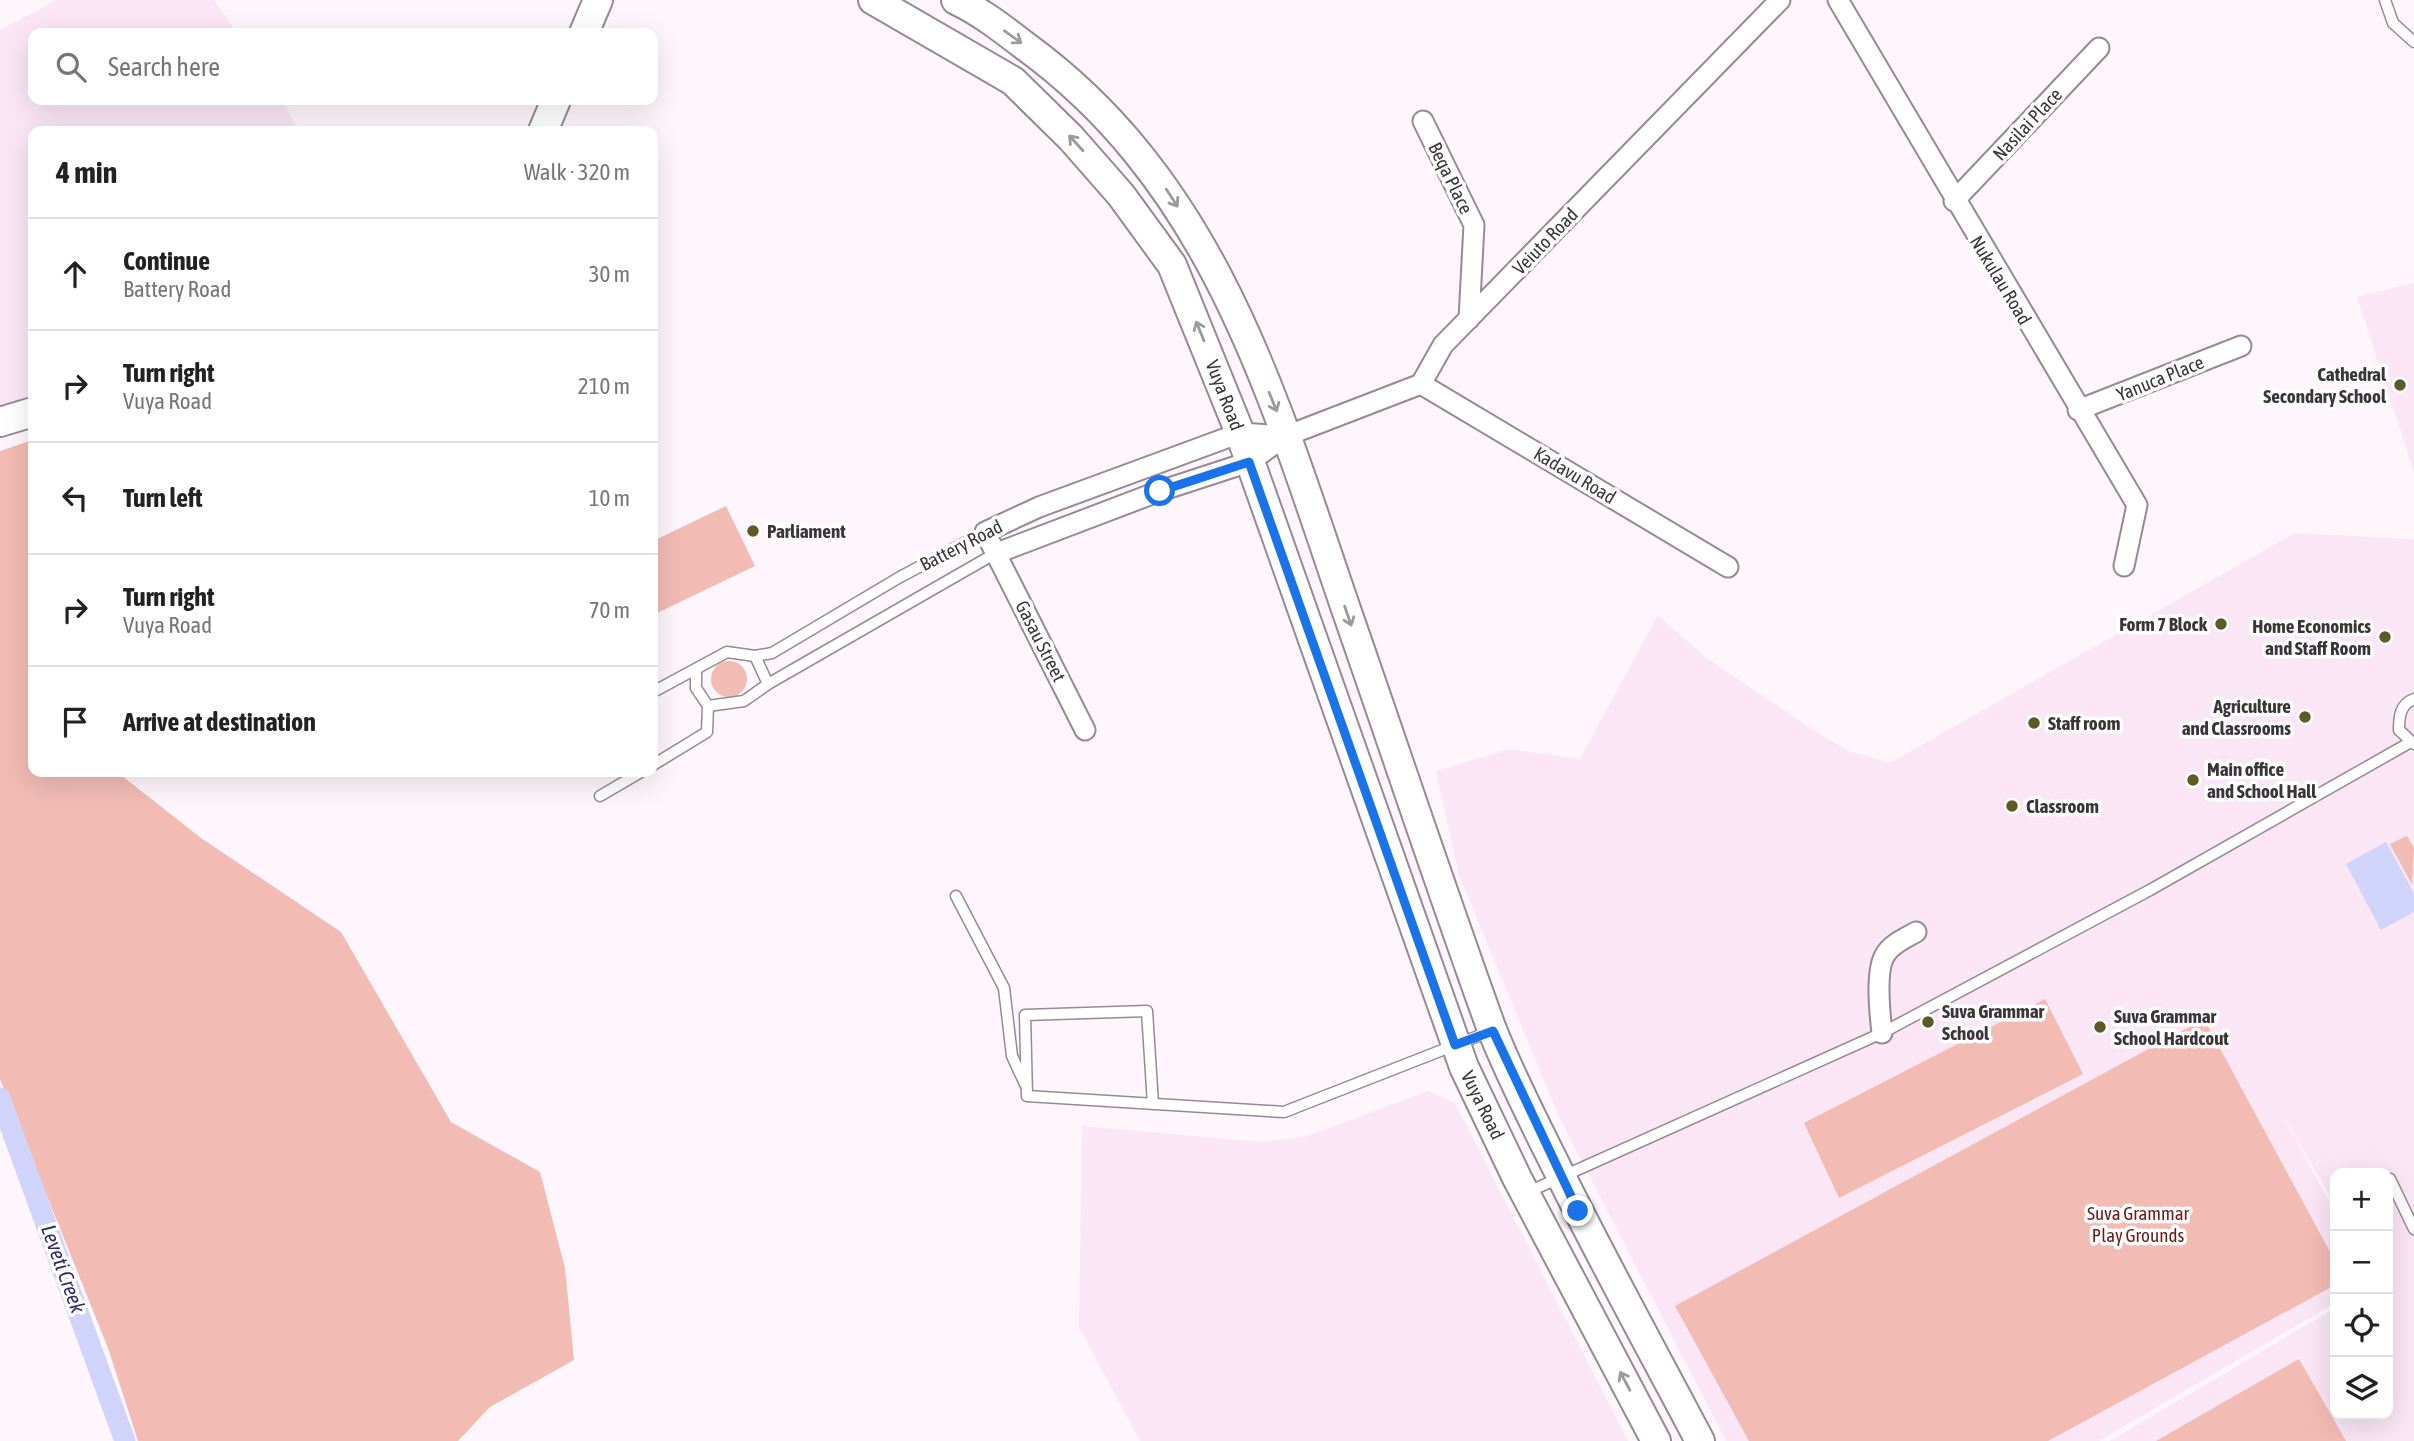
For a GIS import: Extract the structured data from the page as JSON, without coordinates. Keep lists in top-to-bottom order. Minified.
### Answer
{"streets":{"main road":["Vuya Road"],"street":["Nasilai Place","Beqa Place","Veiuto Road","Nukulau Road","Yanuca Place","Kadavu Road","Battery Road","Gasau Street"]},"crossings":[["Nasilai Place","Nukulau Road"],["Beqa Place","Veiuto Road"],["Veiuto Road","Kadavu Road"],["Nukulau Road","Yanuca Place"],["Vuya Road","Battery Road"],["Battery Road","Gasau Street"]],"water":["Leveti Creek"],"parks":["Suva Grammar Play Grounds"],"places":["Cathedral Secondary School","Parliament","Form 7 Block","Home Economics and Staff Room","Agriculture and Classrooms","Staff room","Main office and School Hall","Classroom","Suva Grammar School","Suva Grammar School Hardcout"],"page":{"search":"Search here","heading":["4 min","Walk · 320 m"],"list":[["Continue","Battery Road","30 m"],["Turn right","Vuya Road","210 m"],["Turn left","10 m"],["Turn right","Vuya Road","70 m"],"Arrive at destination"],"map_buttons":["+","−"]}}
